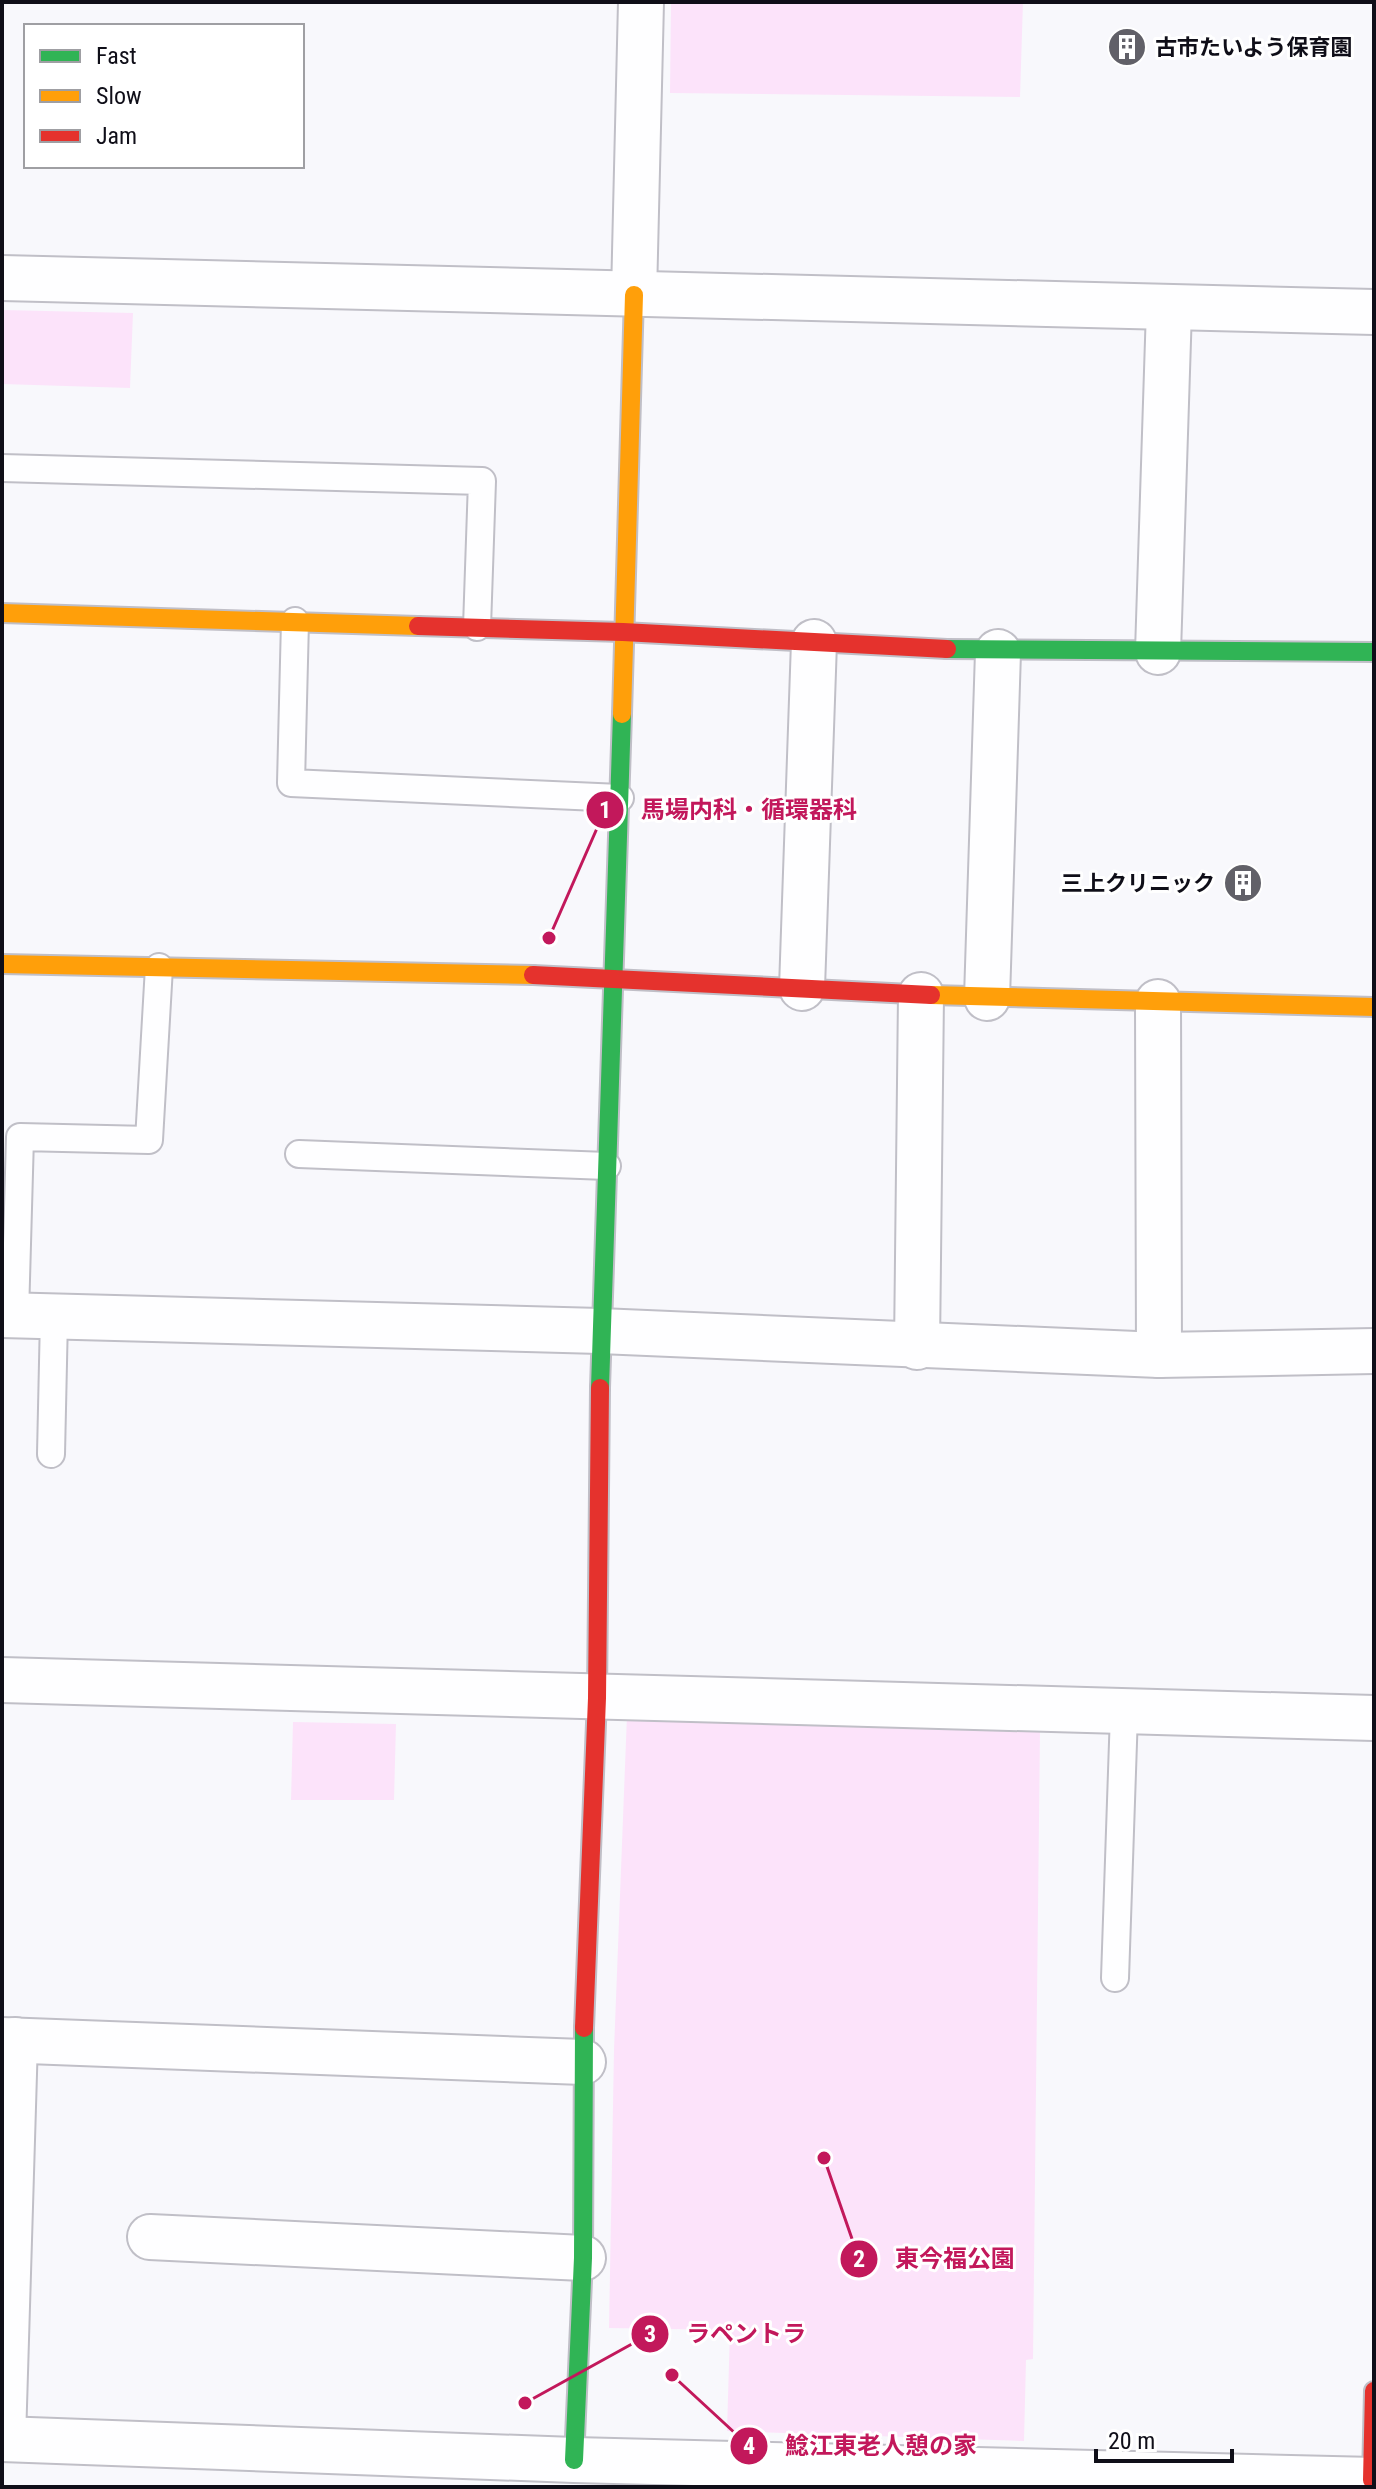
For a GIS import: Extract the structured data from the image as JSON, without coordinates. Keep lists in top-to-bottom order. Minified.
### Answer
{"places":{"building":["古市たいよう保育園","三上クリニック"],"other":["馬場内科・循環器科","東今福公園","鯰江東老人憩の家","ラペントラ"]},"legend":["Fast","Slow","Jam"],"scale_bar":"20 m"}
